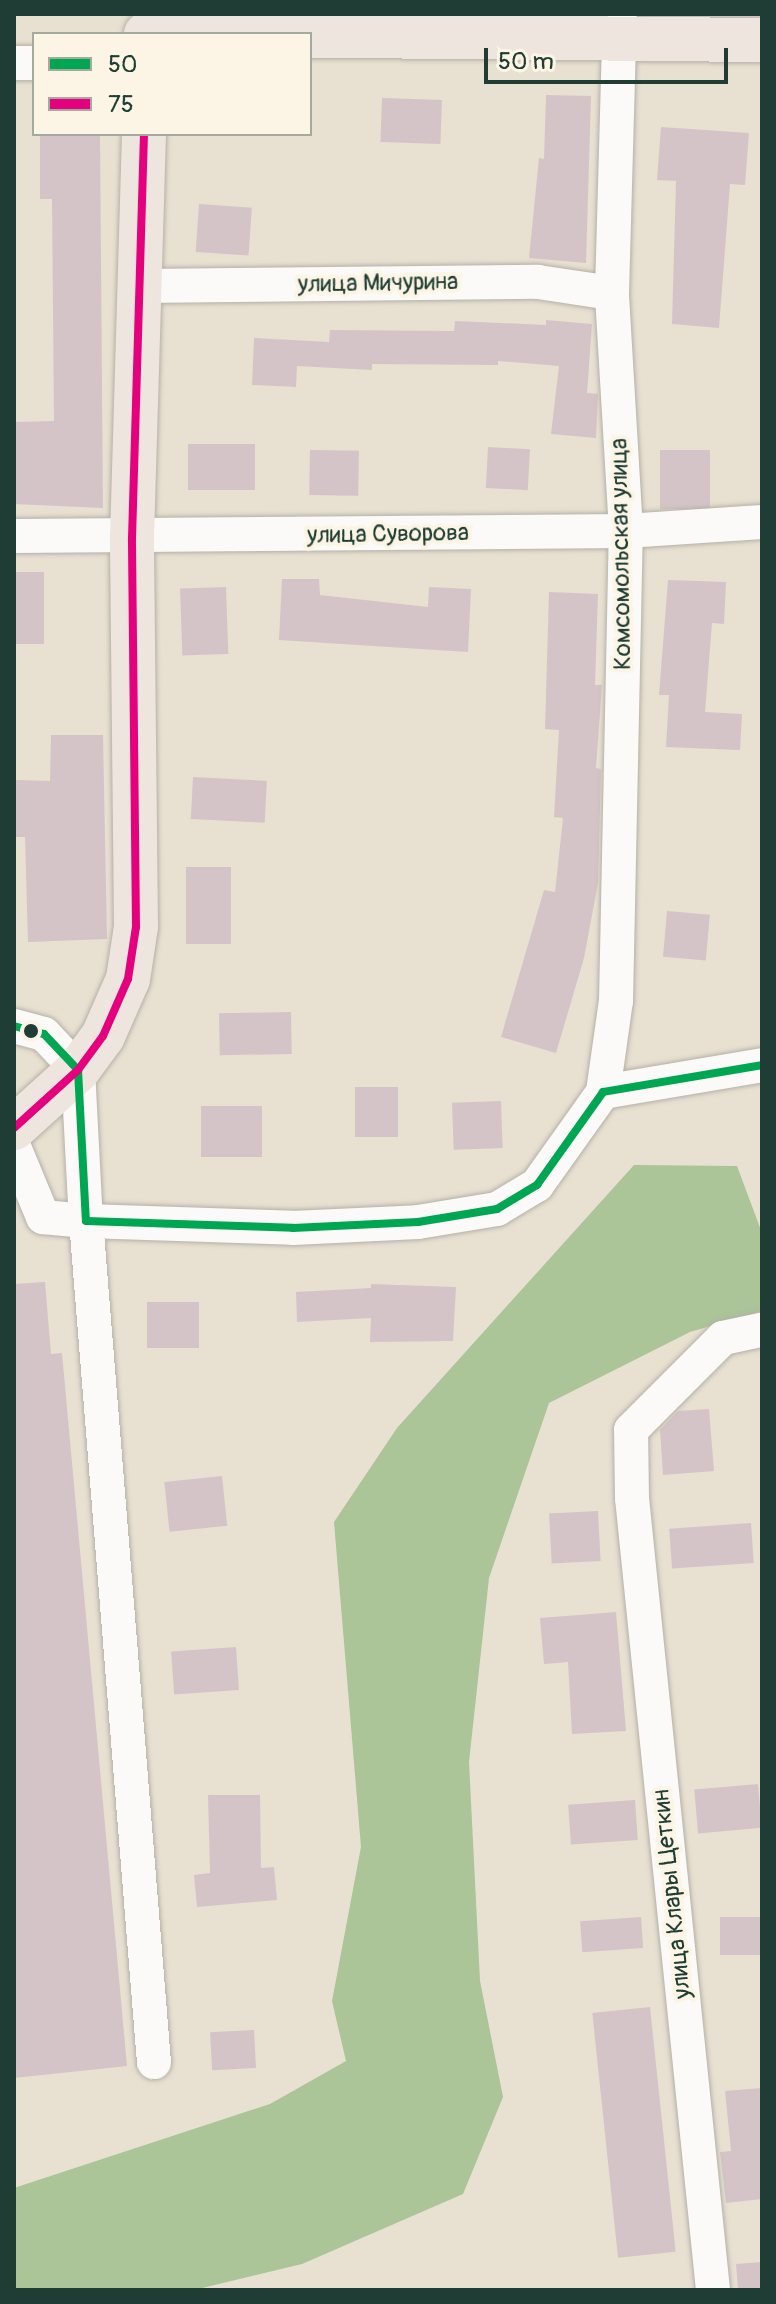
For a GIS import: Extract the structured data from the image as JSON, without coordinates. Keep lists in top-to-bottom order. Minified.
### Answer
{"streets":{"street":["улица Мичурина","улица Суворова","Комсомольская улица","улица Клары Цеткин"]},"crossings":[["улица Мичурина","Комсомольская улица"],["улица Суворова","Комсомольская улица"]],"lines":["transit line 75","transit line 50"],"legend":["50","75"],"scale_bar":"50 m"}
